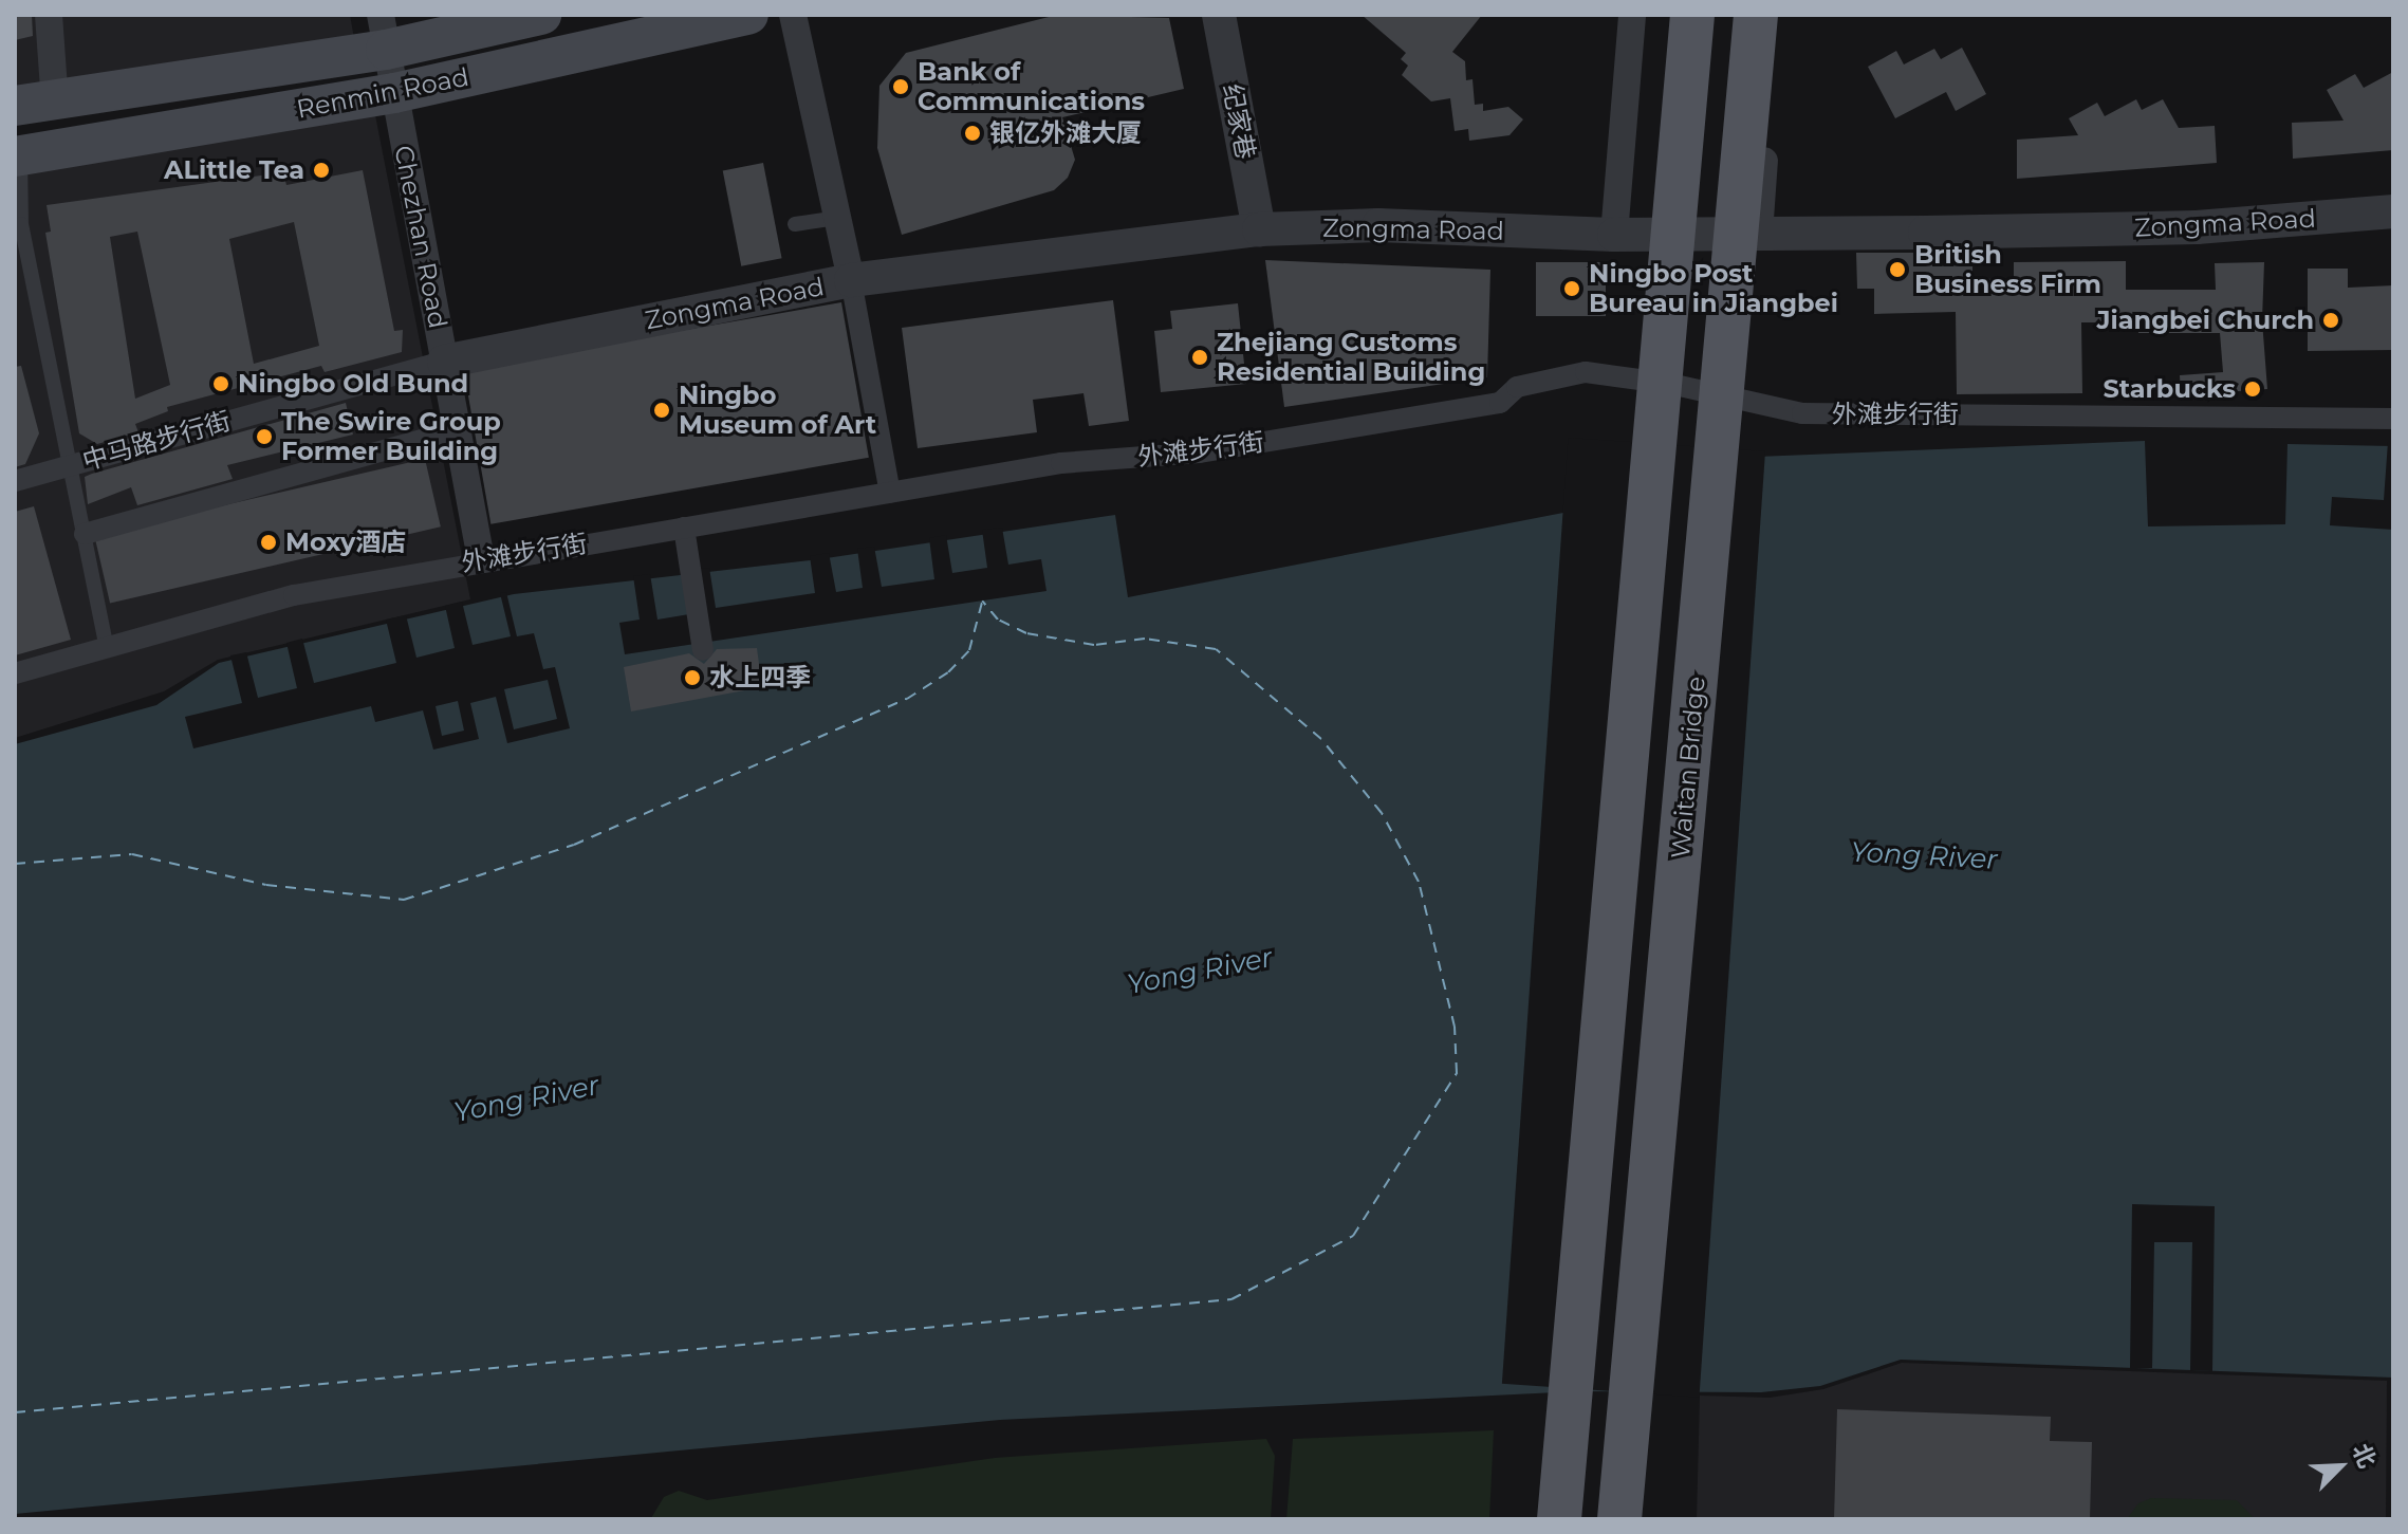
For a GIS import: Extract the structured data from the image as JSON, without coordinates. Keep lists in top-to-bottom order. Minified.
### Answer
{"streets":{"main road":["Renmin Road","Waitan Bridge"],"street":["纪家巷","Zongma Road","Chezhan Road","外滩步行街","中马路步行街"]},"crossings":[["Renmin Road","Chezhan Road"],["纪家巷","Zongma Road"],["Zongma Road","Chezhan Road"],["Zongma Road","中马路步行街"],["Chezhan Road","外滩步行街"],["Chezhan Road","中马路步行街"]],"water":["Yong River"],"places":["Bank of Communications","银亿外滩大厦","ALittle Tea","British Business Firm","Ningbo Post Bureau in Jiangbei","Jiangbei Church","Zhejiang Customs Residential Building","Ningbo Old Bund","Starbucks","Ningbo Museum of Art","The Swire Group Former Building","Moxy酒店","水上四季"],"north":"top right"}
